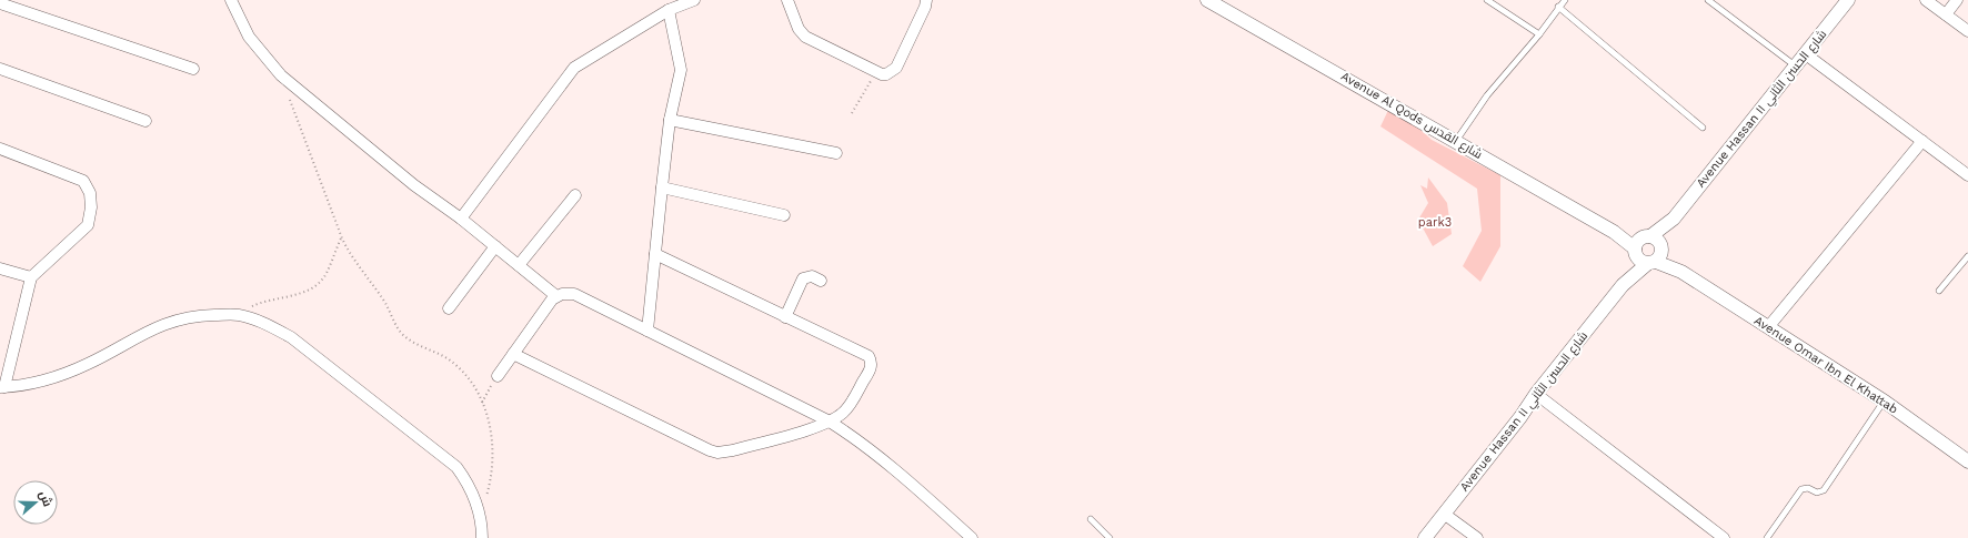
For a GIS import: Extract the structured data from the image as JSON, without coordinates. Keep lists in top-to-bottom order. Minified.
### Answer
{"streets":{"street":["Avenue Hassan II شارع الحسن الثاني","Avenue Al Qods شارع القدس","Avenue Omar Ibn El Khattab"]},"crossings":[["Avenue Hassan II شارع الحسن الثاني","Avenue Al Qods شارع القدس"],["Avenue Hassan II شارع الحسن الثاني","Avenue Omar Ibn El Khattab"],["Avenue Al Qods شارع القدس","Avenue Omar Ibn El Khattab"]],"parks":["park3"],"north":"right"}
